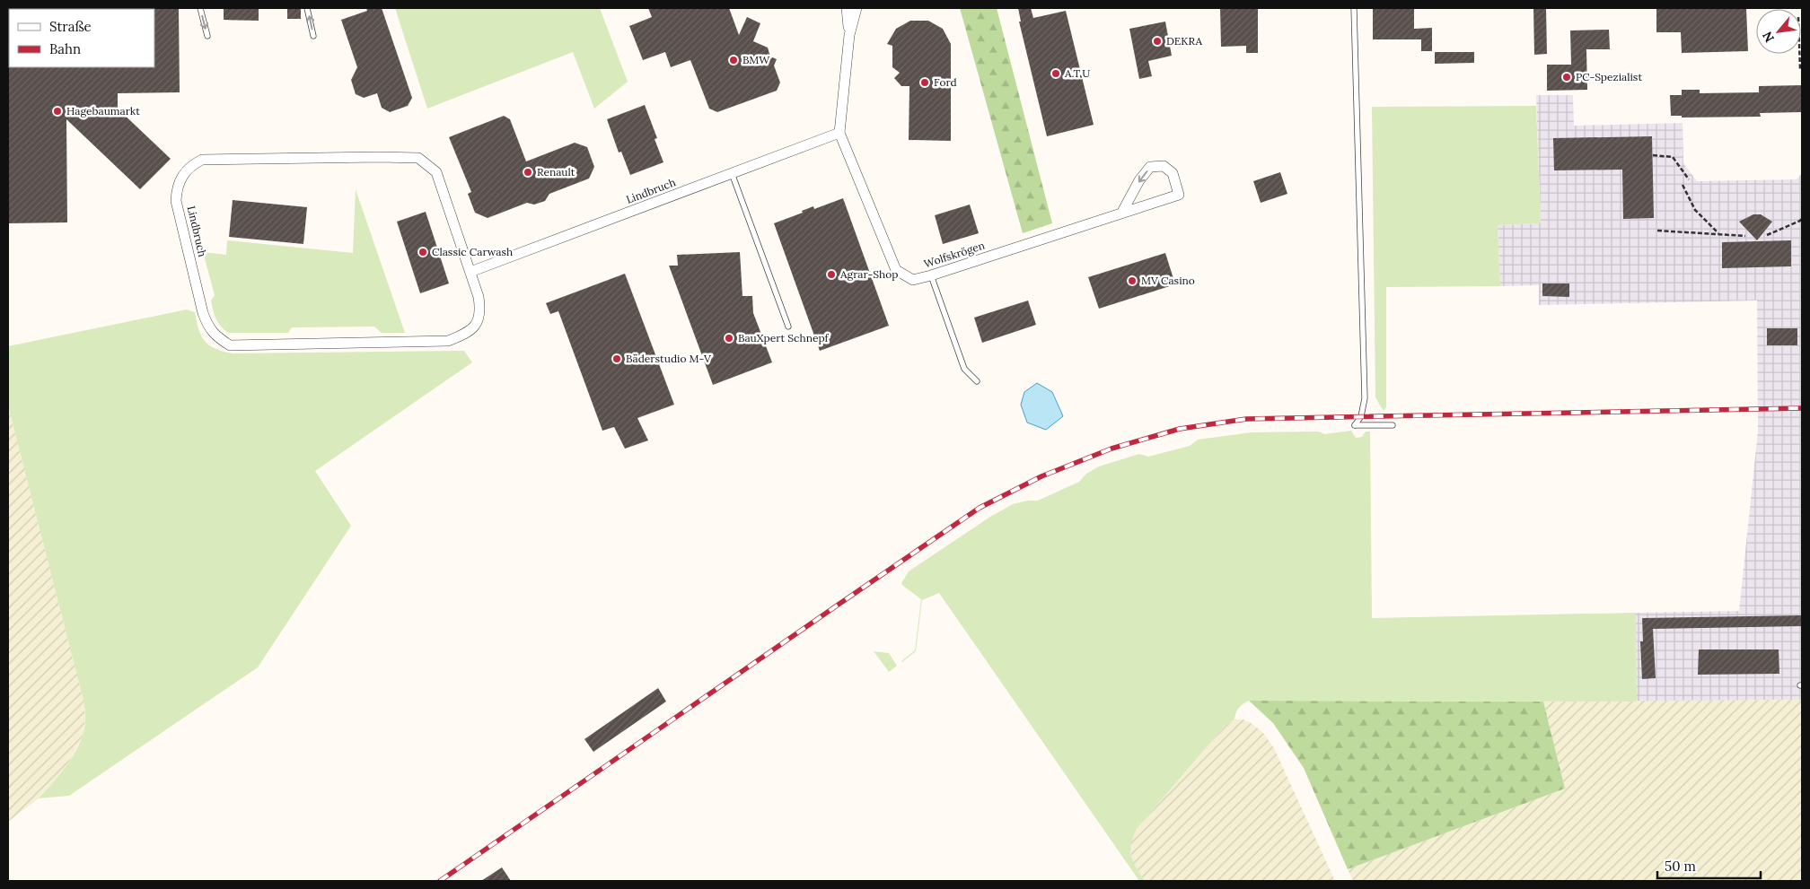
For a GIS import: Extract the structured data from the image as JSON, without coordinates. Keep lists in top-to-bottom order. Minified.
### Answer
{"streets":{"street":["Lindbruch","Wolfskrögen"]},"crossings":[["Lindbruch","Wolfskrögen"]],"places":["DEKRA","BMW","A.T.U","PC-Spezialist","Ford","Hagebaumarkt","Renault","Classic Carwash","Agrar-Shop","MV Casino","BauXpert Schnepf","Bäderstudio M-V"],"legend":["Straße","Bahn"],"scale_bar":"50 m","north":"bottom left"}
